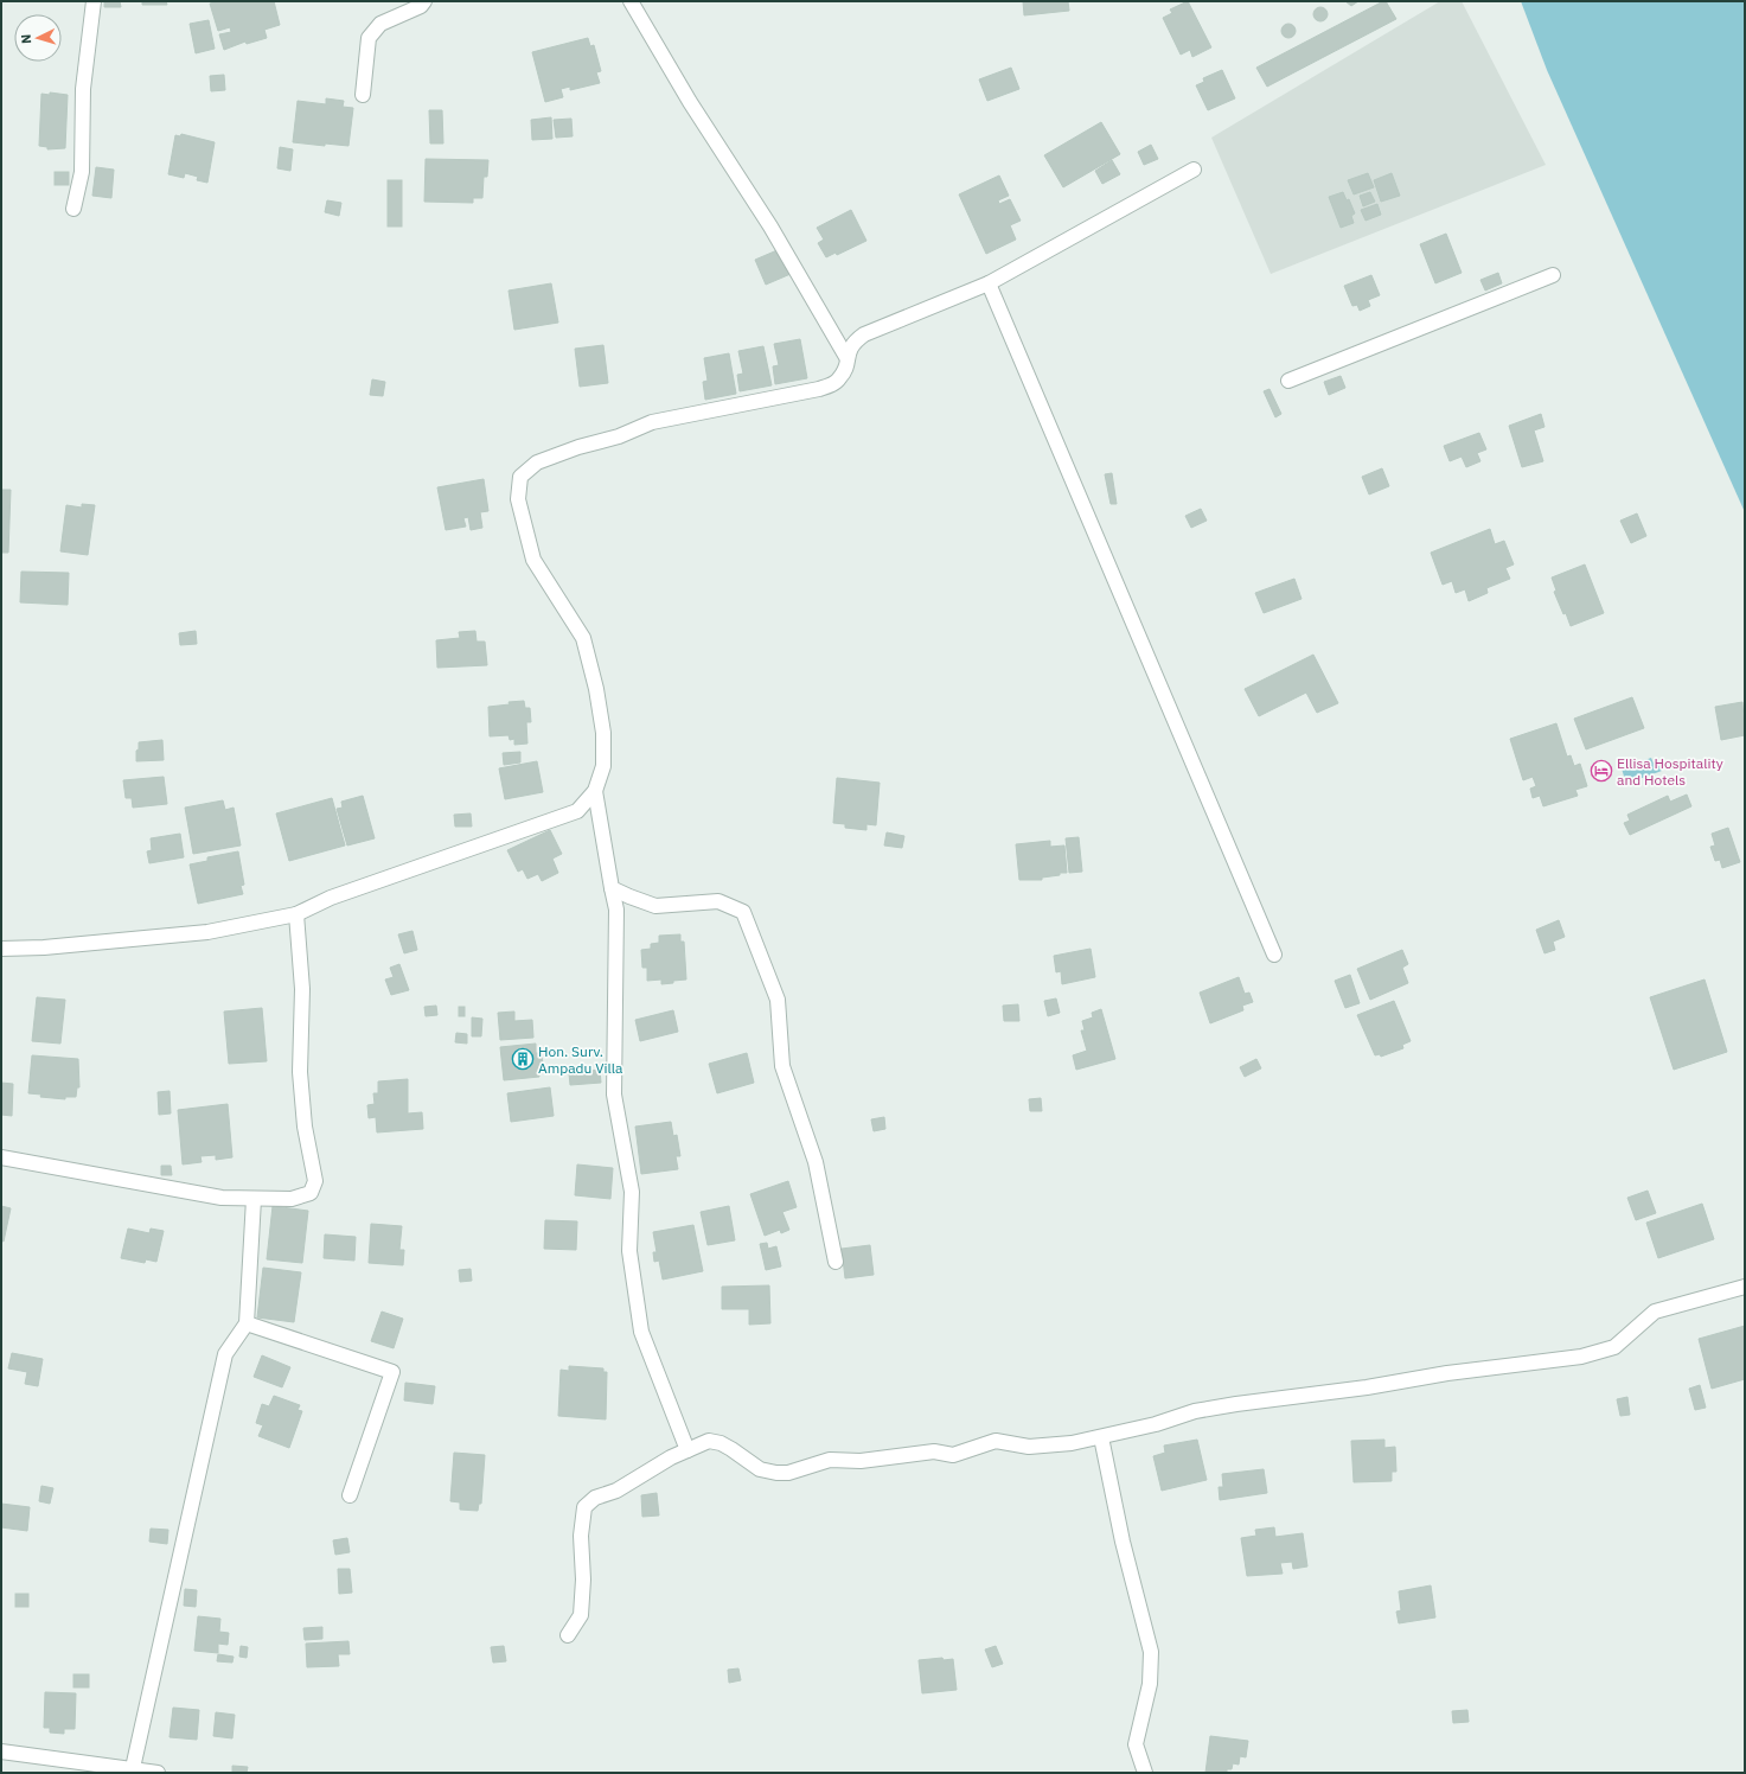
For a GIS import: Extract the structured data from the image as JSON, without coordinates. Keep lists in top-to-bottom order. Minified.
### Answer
{"places":{"hotel":["Ellisa Hospitality and Hotels"],"building":["Hon. Surv. Ampadu Villa"]},"north":"left"}
